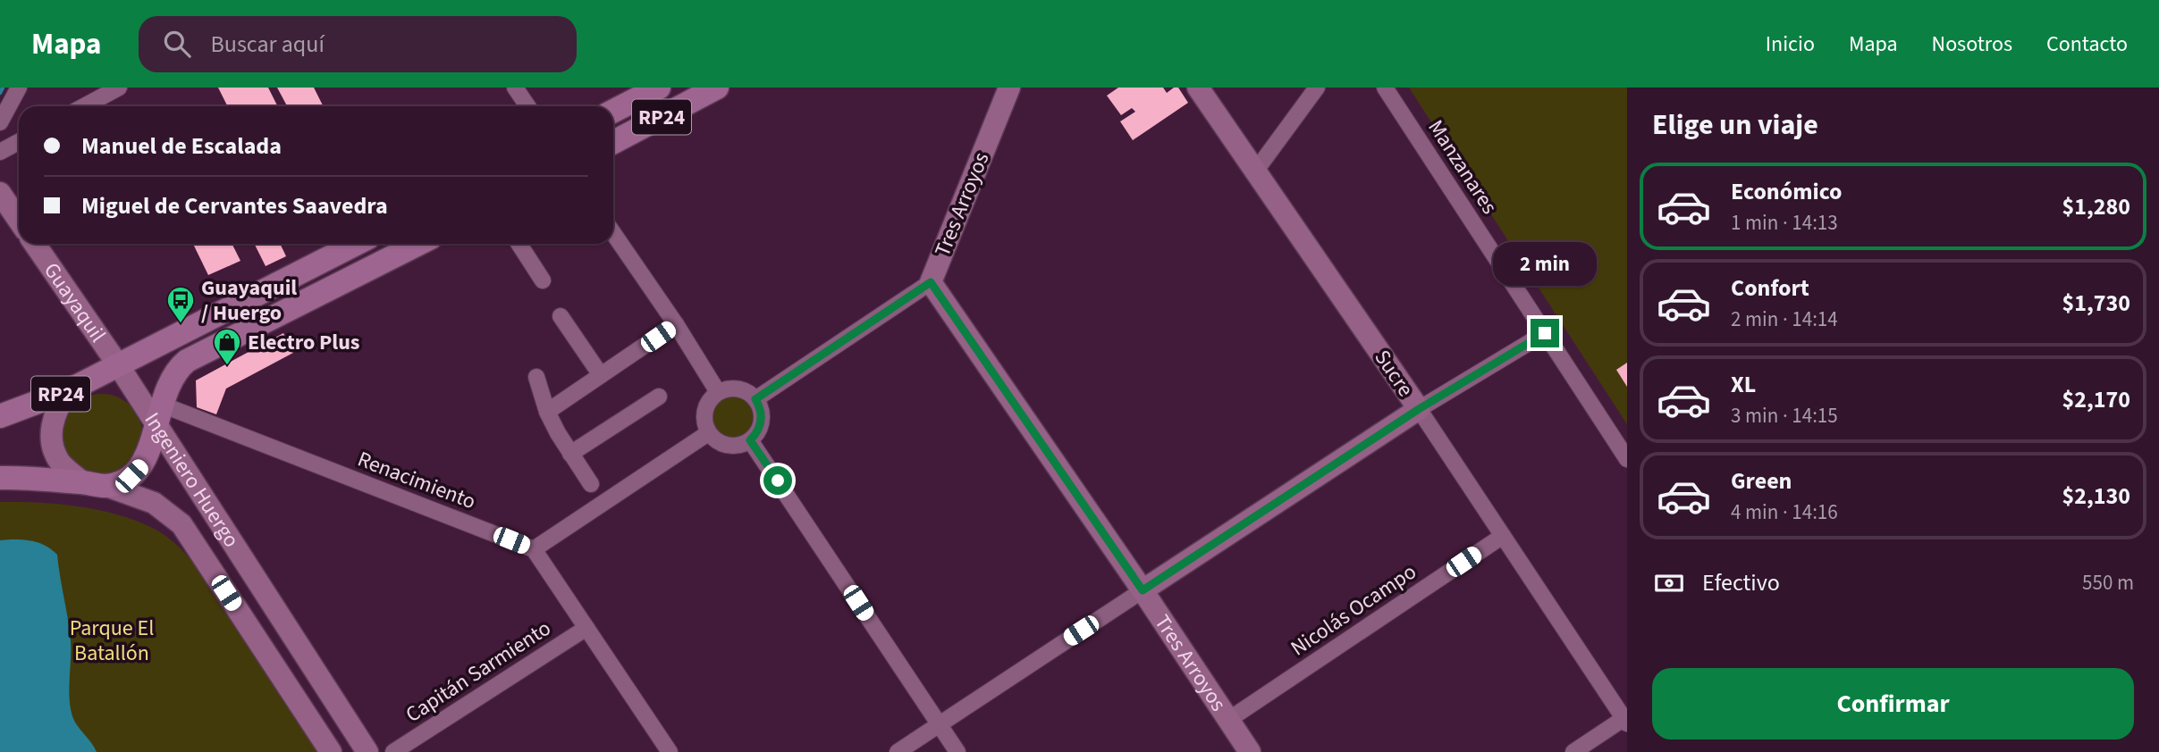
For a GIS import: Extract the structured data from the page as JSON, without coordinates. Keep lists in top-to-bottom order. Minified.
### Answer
{"streets":{"main road":["RP24"],"street":["Manzanares","Tres Arroyos","Guayaquil","Sucre","Ingeniero Huergo","Renacimiento","Nicolás Ocampo","Capitán Sarmiento"]},"crossings":[["RP24","Guayaquil"],["RP24","Ingeniero Huergo"],["RP24","Renacimiento"],["Tres Arroyos","Nicolás Ocampo"],["Guayaquil","Ingeniero Huergo"],["Guayaquil","Renacimiento"],["Sucre","Nicolás Ocampo"],["Ingeniero Huergo","Renacimiento"]],"parks":["Parque El Batallón"],"places":{"bus stop":["Guayaquil / Huergo"],"shop":["Electro Plus"]},"page":{"header":"Mapa","search":"Buscar aquí","nav":["Inicio","Mapa","Nosotros","Contacto"],"heading":"Elige un viaje","banner":["Manuel de Escalada","Miguel de Cervantes Saavedra"],"list":[{"name":"Económico","note":"1 min · 14:13","value":"$1,280"},{"name":"Confort","note":"2 min · 14:14","value":"$1,730"},{"name":"XL","note":"3 min · 14:15","value":"$2,170"},{"name":"Green","note":"4 min · 14:16","value":"$2,130"}],"bubble":"2 min","pay":["Efectivo","550 m"],"buttons":"Confirmar"}}
